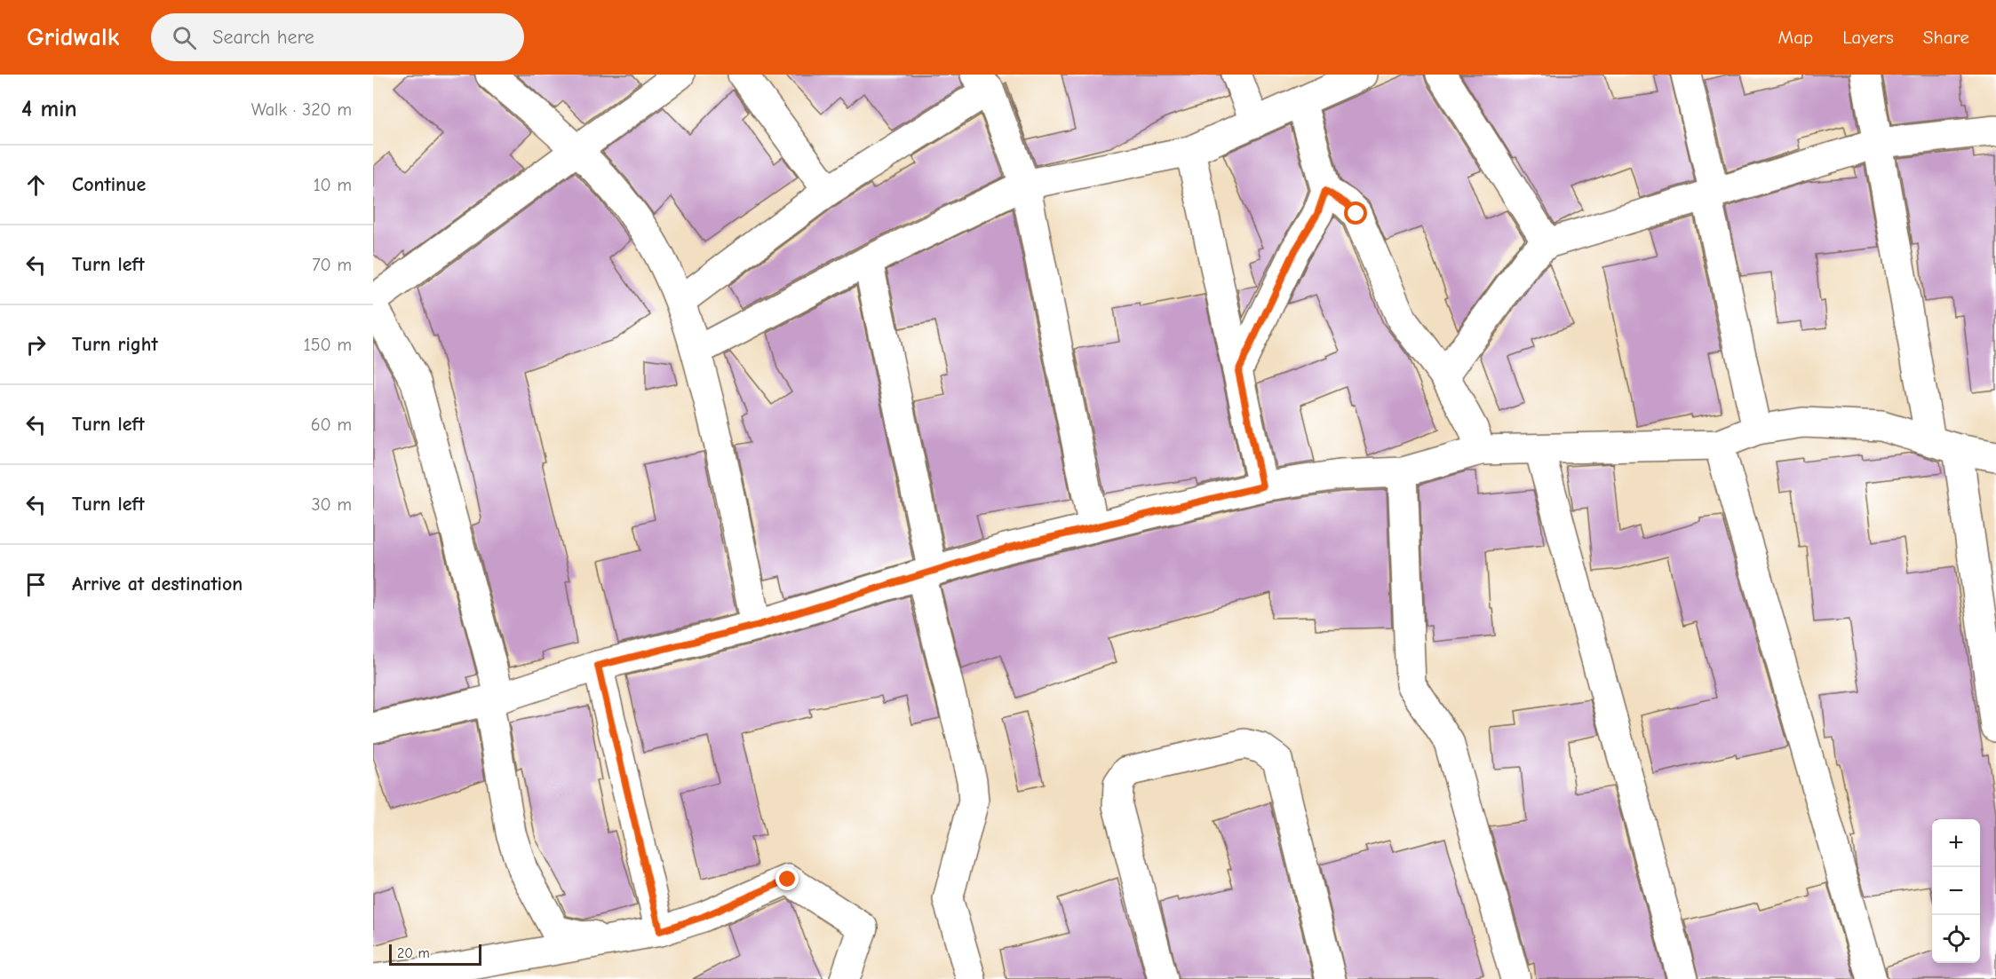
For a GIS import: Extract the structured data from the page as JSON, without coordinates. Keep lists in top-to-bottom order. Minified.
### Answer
{"scale_bar":"20 m","page":{"header":"Gridwalk","search":"Search here","nav":["Map","Layers","Share"],"heading":["4 min","Walk · 320 m"],"list":[["Continue","10 m"],["Turn left","70 m"],["Turn right","150 m"],["Turn left","60 m"],["Turn left","30 m"],"Arrive at destination"],"map_buttons":["+","−"],"scale":"20 m"}}
